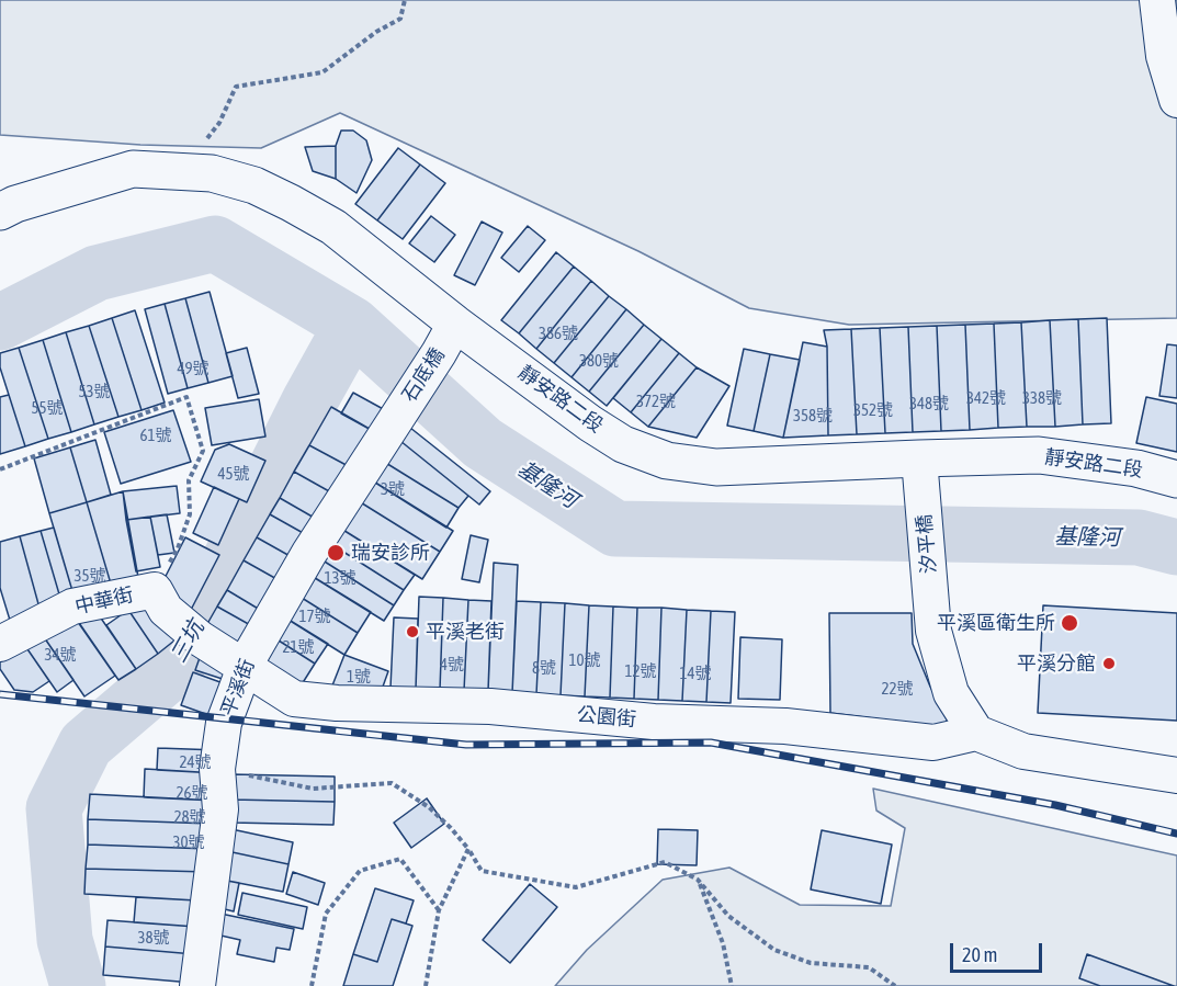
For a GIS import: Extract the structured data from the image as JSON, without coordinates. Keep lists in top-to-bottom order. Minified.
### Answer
{"streets":{"main road":["靜安路二段"],"street":["石底橋","汐平橋","中華街","平溪街","公園街"]},"crossings":[["石底橋","靜安路二段"],["石底橋","平溪街"],["靜安路二段","汐平橋"],["汐平橋","公園街"],["平溪街","公園街"]],"water":["基隆河","三坑"],"places":["瑞安診所","平溪區衛生所","平溪老街","平溪分館"],"house_numbers":["386號","380號","49號","53號","342號","338號","372號","348號","55號","352號","358號","61號","45號","3號","35號","13號","17號","21號","34號","10號","4號","8號","12號","14號","1號","22號","24號","26號","28號","30號","38號"],"scale_bar":"20 m"}
